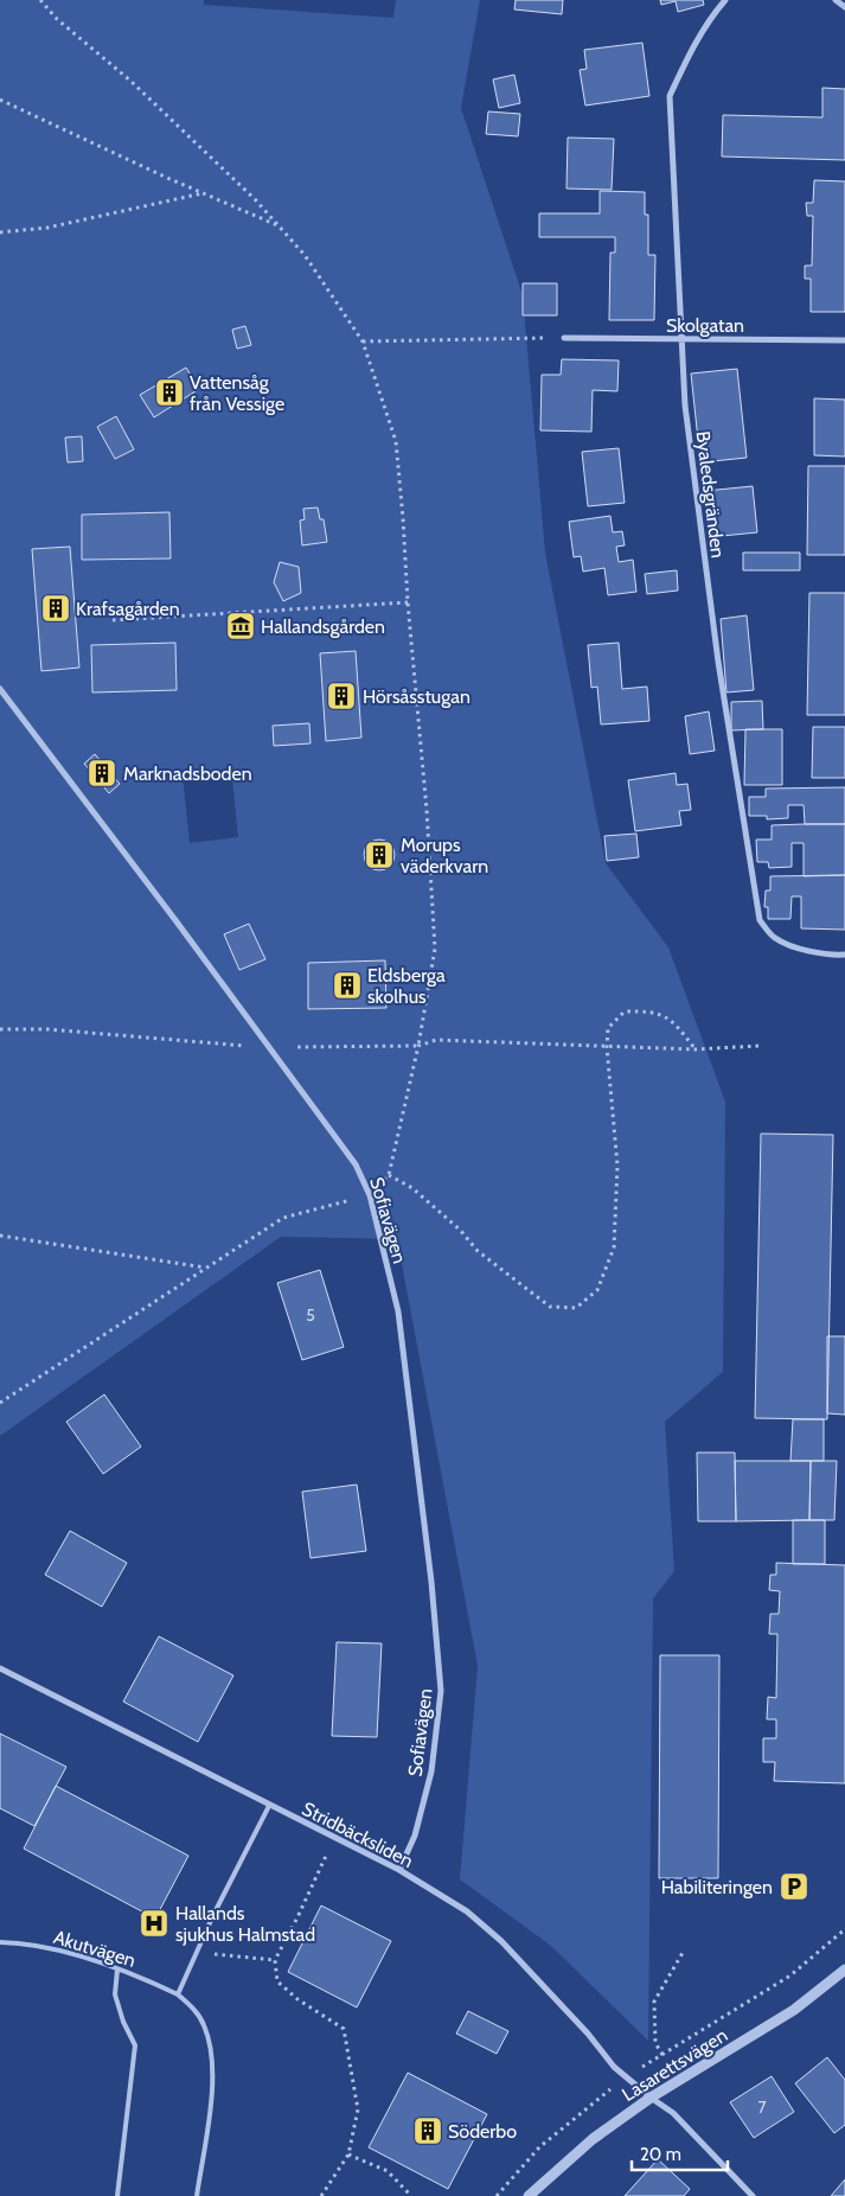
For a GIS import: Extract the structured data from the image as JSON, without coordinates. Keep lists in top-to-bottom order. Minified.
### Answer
{"streets":{"street":["Skolgatan","Byaledsgränden","Sofiavägen","Stridbäcksliden","Lasarettsvägen"],"lane":["Akutvägen"]},"crossings":[["Skolgatan","Byaledsgränden"],["Sofiavägen","Stridbäcksliden"],["Stridbäcksliden","Lasarettsvägen"]],"places":{"building":["Vattensåg från Vessige","Krafsagården","Hörsåsstugan","Marknadsboden","Morups väderkvarn","Eldsberga skolhus","Söderbo"],"museum":["Hallandsgården"],"parking":["Habiliteringen"],"hospital":["Hallands sjukhus Halmstad"]},"house_numbers":["5","7"],"scale_bar":"20 m"}
